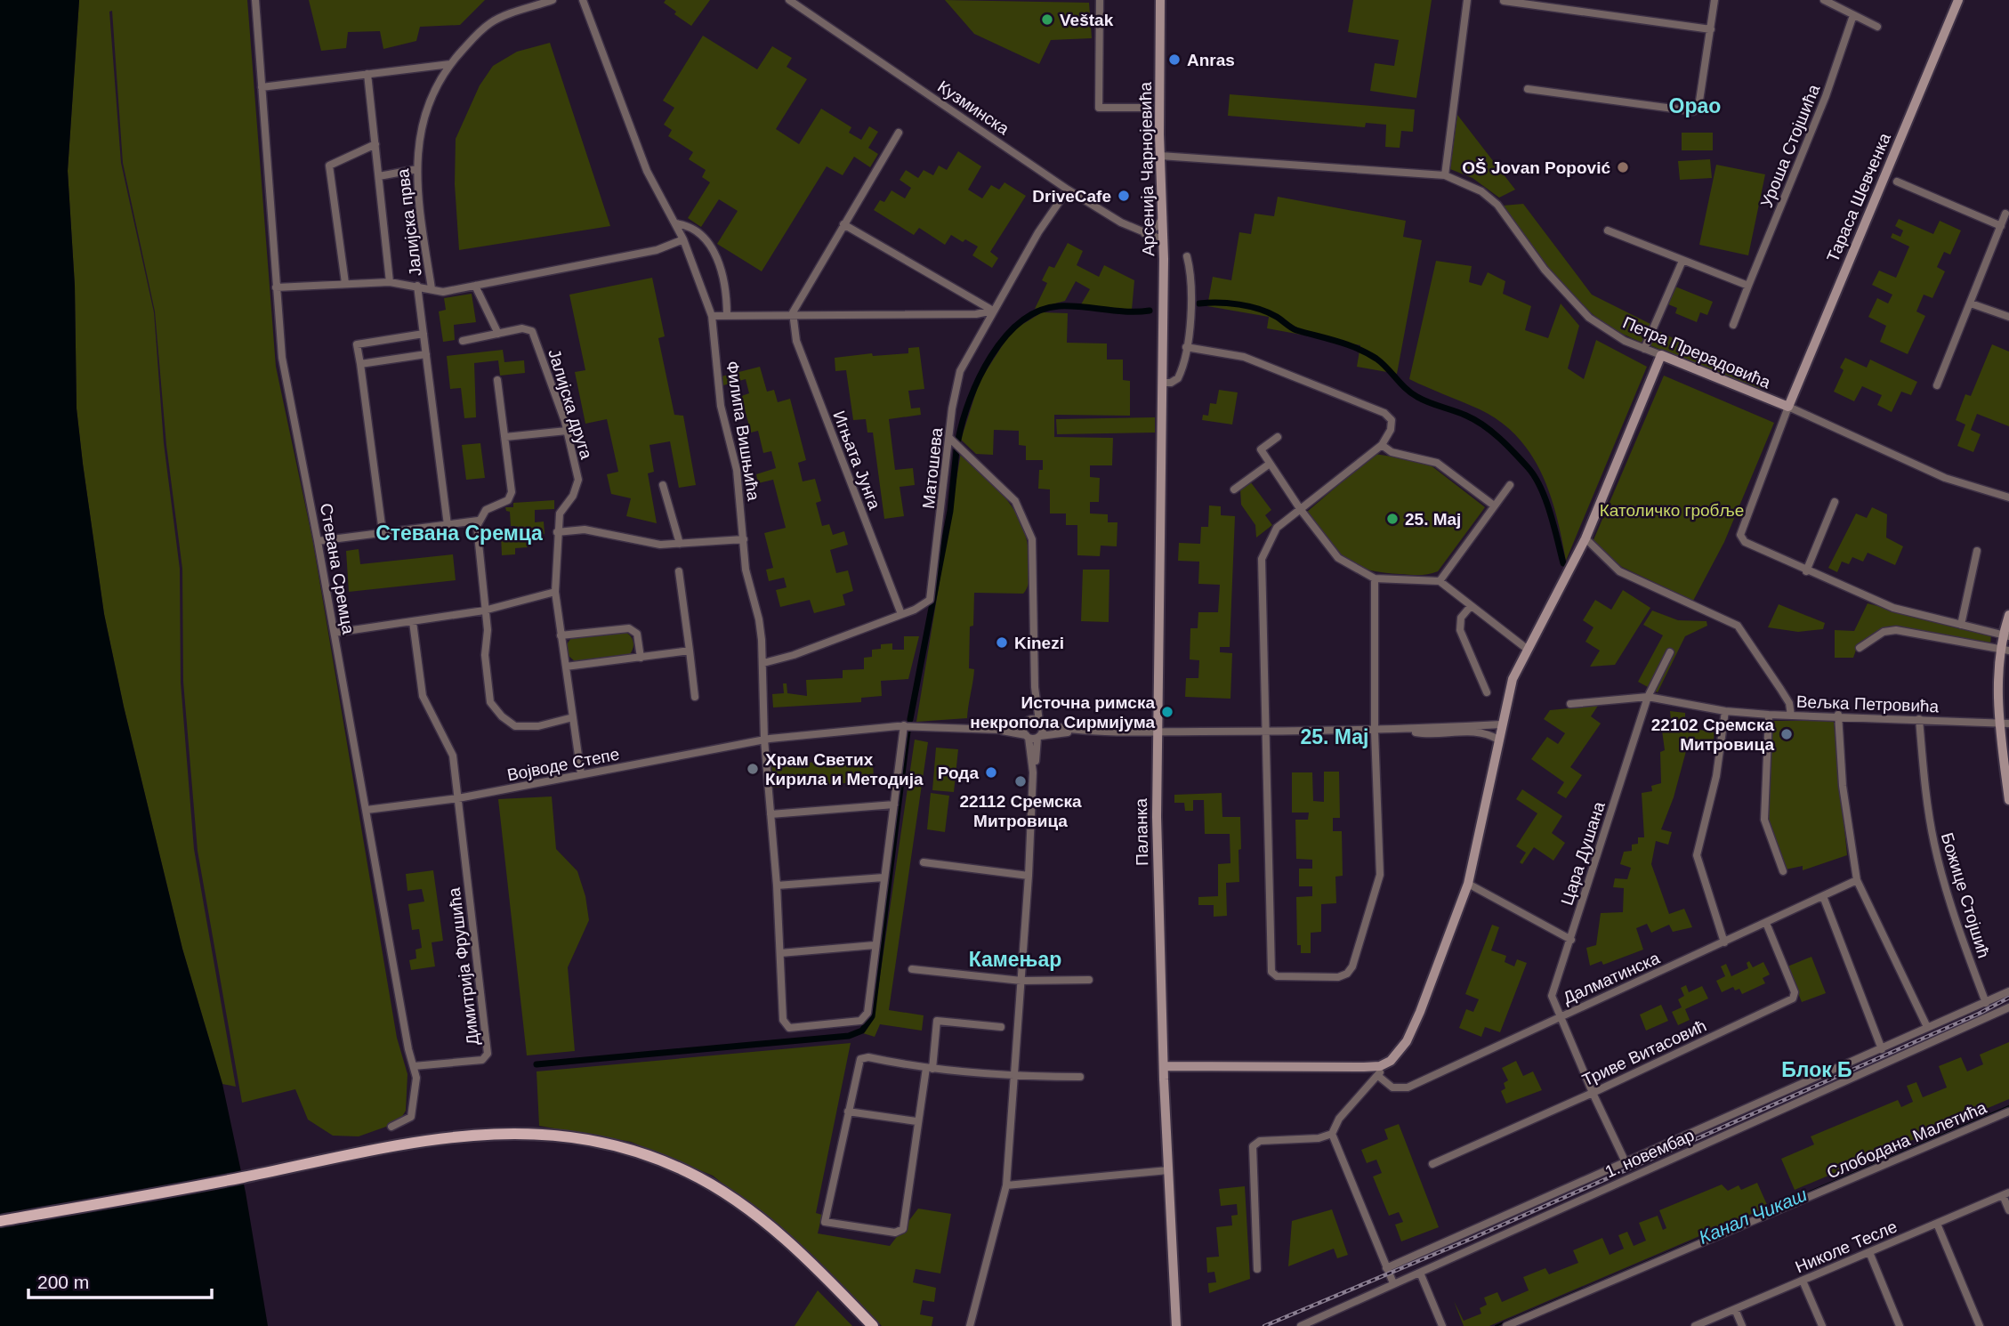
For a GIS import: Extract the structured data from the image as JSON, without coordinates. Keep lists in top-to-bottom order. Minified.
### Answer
{"streets":{"street":["Кузминска","Уроша Стојшића","Арсенија Чарнојевића","Тараса Шевченка","Јалијска прва","Петра Прерадовића","Јалијска друга","Филипа Вишњића","Игњата Јунга","Матошева","Стевана Сремца","Вељка Петровића","Војводе Степе","Паланка","Цара Душана","Божице Стојшић","Димитрија Фрушића","Далматинска","Триве Витасовић","Слободана Малетића","1. новембар","Николе Тесле"]},"crossings":[["Кузминска","Арсенија Чарнојевића"],["Кузминска","Матошева"],["Арсенија Чарнојевића","Петра Прерадовића"],["Арсенија Чарнојевића","Паланка"],["Тараса Шевченка","Петра Прерадовића"],["Јалијска прва","Филипа Вишњића"],["Јалијска друга","Војводе Степе"],["Филипа Вишњића","Матошева"],["Филипа Вишњића","Војводе Степе"],["Игњата Јунга","Матошева"],["Стевана Сремца","Војводе Степе"],["Стевана Сремца","Димитрија Фрушића"],["Вељка Петровића","Цара Душана"],["Вељка Петровића","Божице Стојшић"],["Војводе Степе","Димитрија Фрушића"],["Цара Душана","Далматинска"],["Цара Душана","Триве Витасовић"],["Цара Душана","1. новембар"],["Божице Стојшић","1. новембар"],["Далматинска","Триве Витасовић"]],"districts":["Орао","Стевана Сремца","25. Мај","Камењар","Блок Б"],"water":["Канал Чикаш"],"parks":["Католичко гробље"],"places":["Veštak","Anras","OŠ Jovan Popović","DriveCafe","25. Maj","Kinezi","Источна римска некропола Сирмијума","22102 Сремска Митровица","Храм Светих Кирила и Методија","Рода","22112 Сремска Митровица"],"scale_bar":"200 m"}
